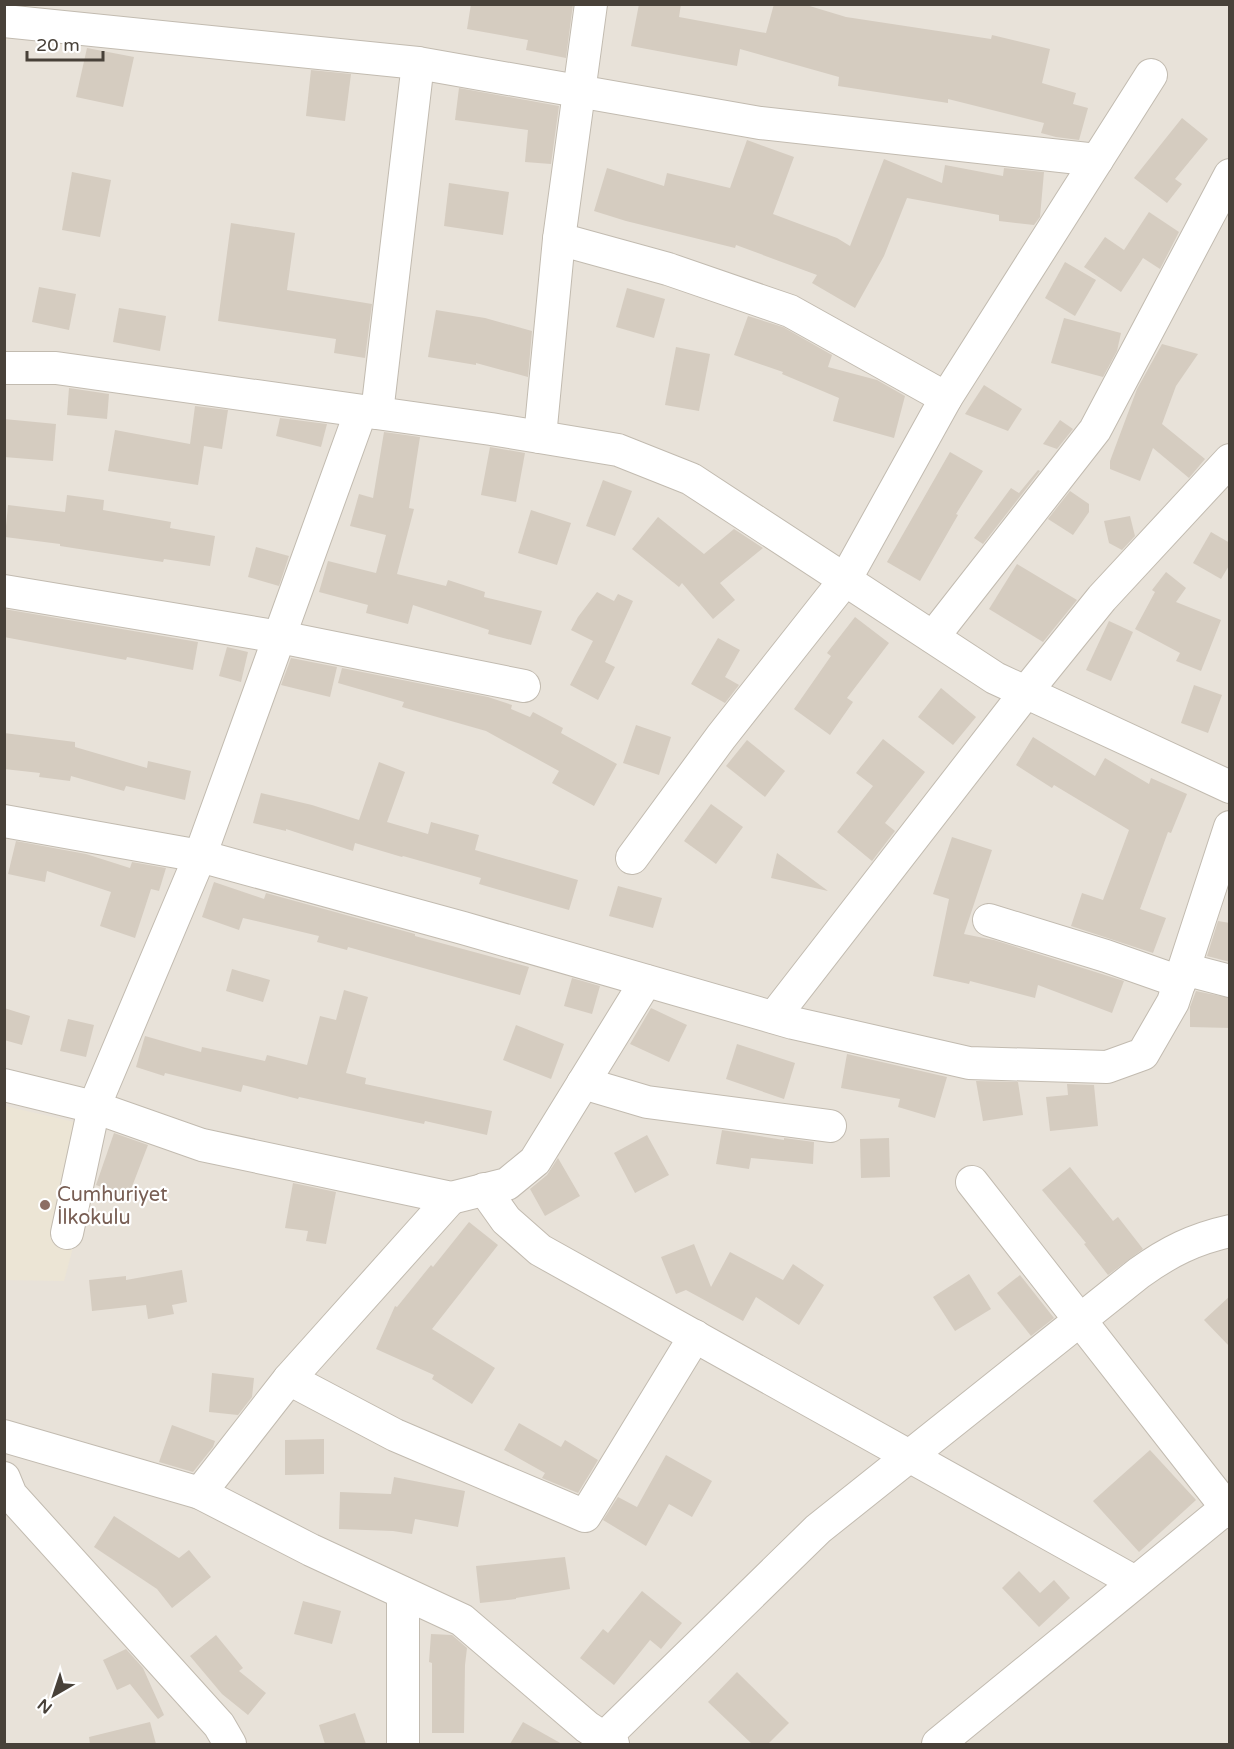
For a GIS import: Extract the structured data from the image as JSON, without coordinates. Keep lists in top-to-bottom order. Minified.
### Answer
{"places":["Cumhuriyet İlkokulu"],"scale_bar":"20 m","north":"bottom left"}
